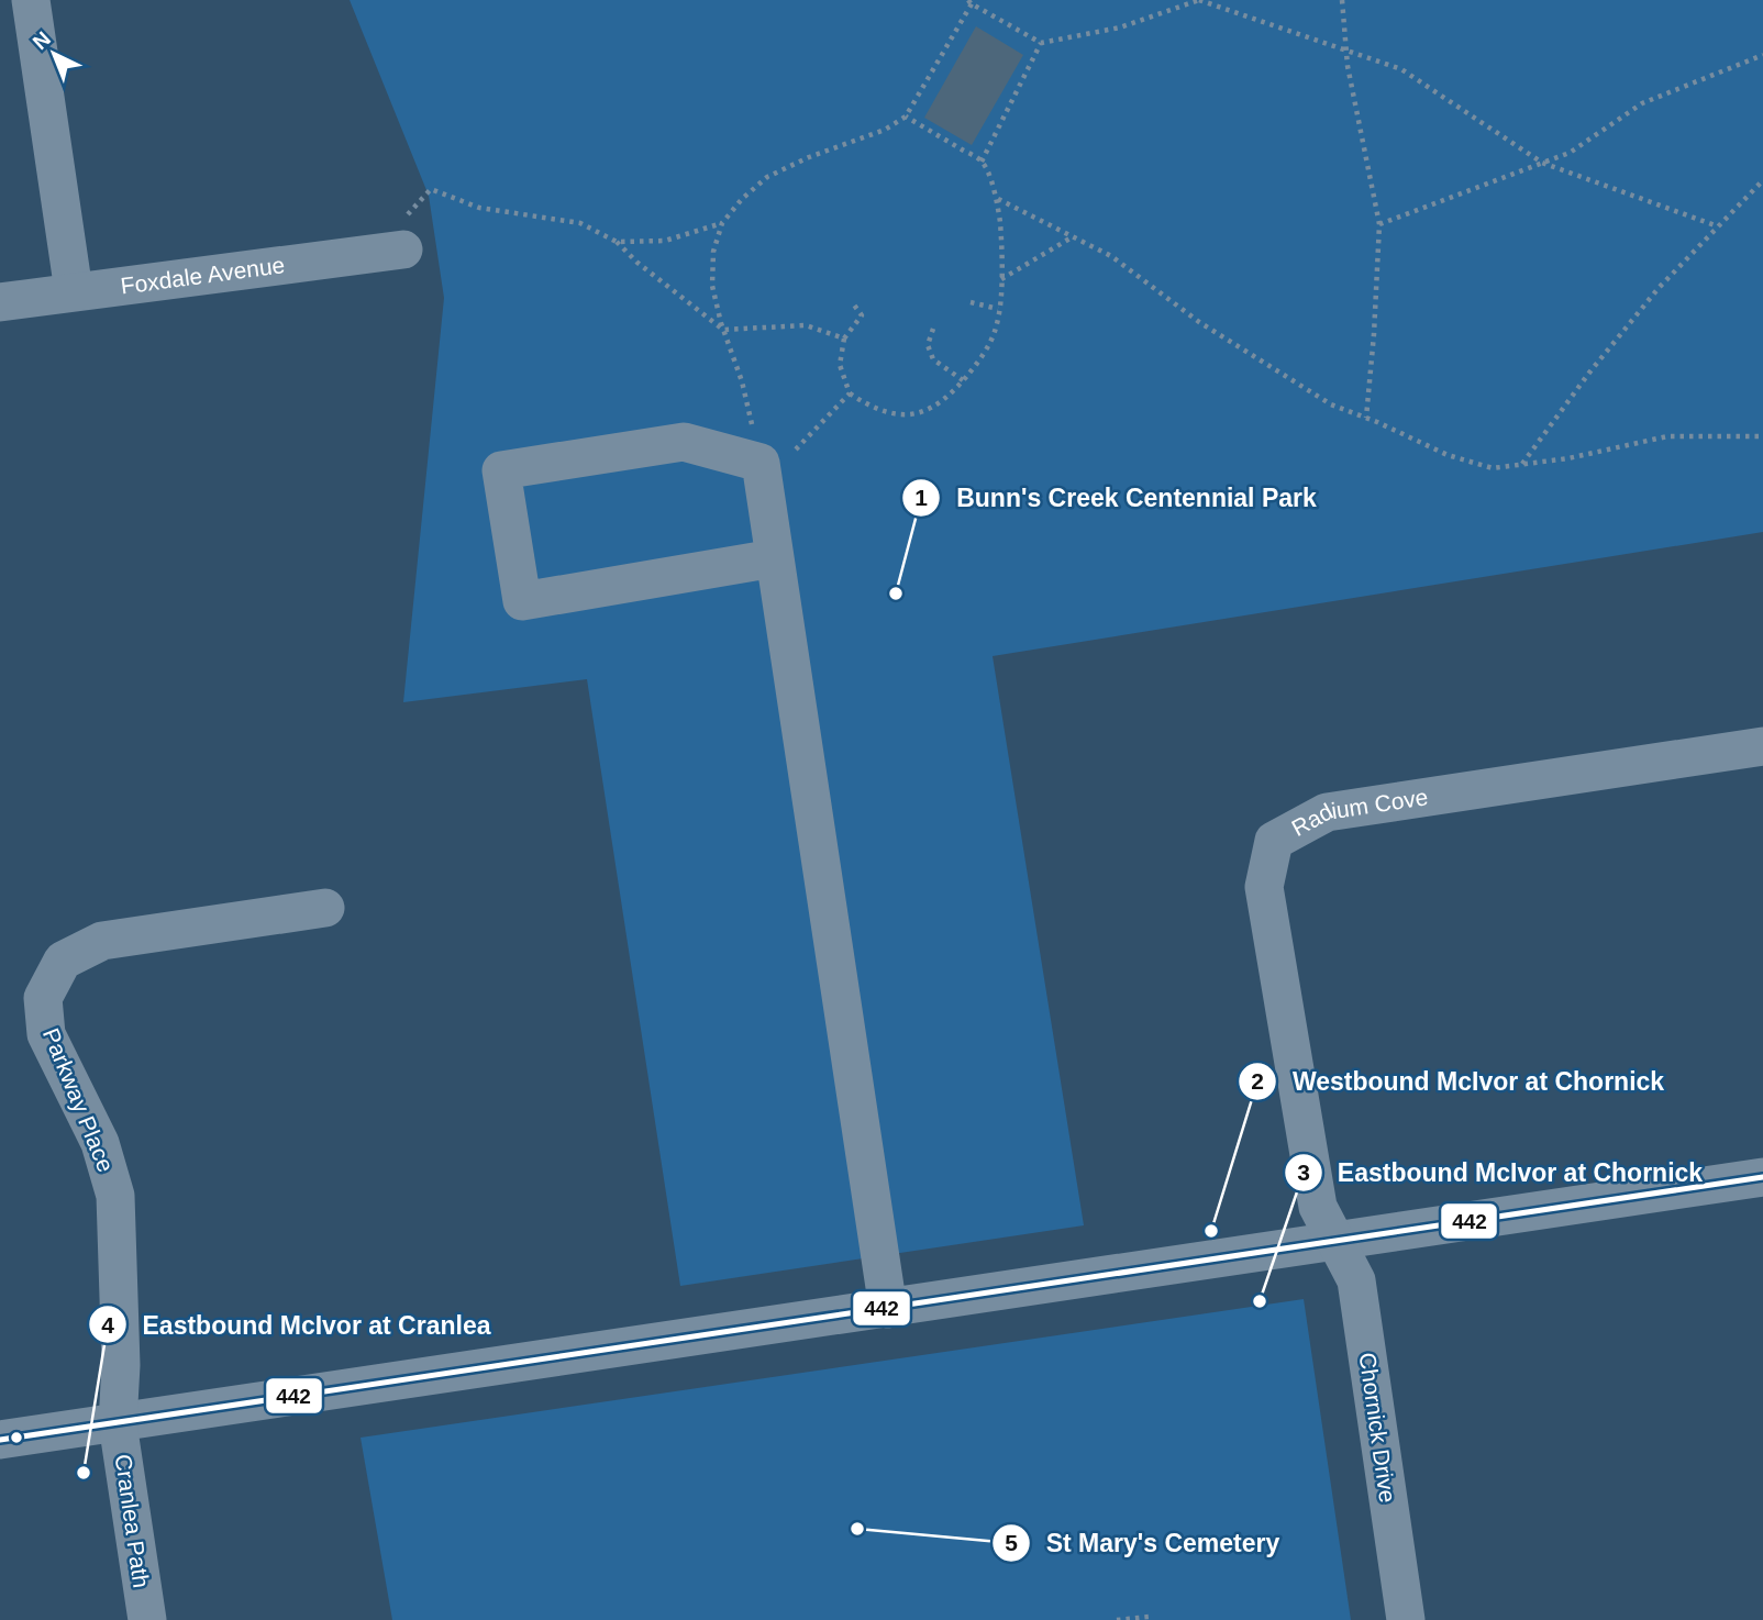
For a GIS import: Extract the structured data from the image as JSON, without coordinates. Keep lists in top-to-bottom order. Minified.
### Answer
{"streets":{"street":["Foxdale Avenue","Radium Cove","Parkway Place","Chornick Drive","Cranlea Path"]},"crossings":[["Radium Cove","Chornick Drive"],["Parkway Place","Cranlea Path"]],"places":["Bunn's Creek Centennial Park","Westbound McIvor at Chornick","Eastbound McIvor at Chornick","Eastbound McIvor at Cranlea","St Mary's Cemetery"],"lines":["transit line 442"],"north":"top left"}
